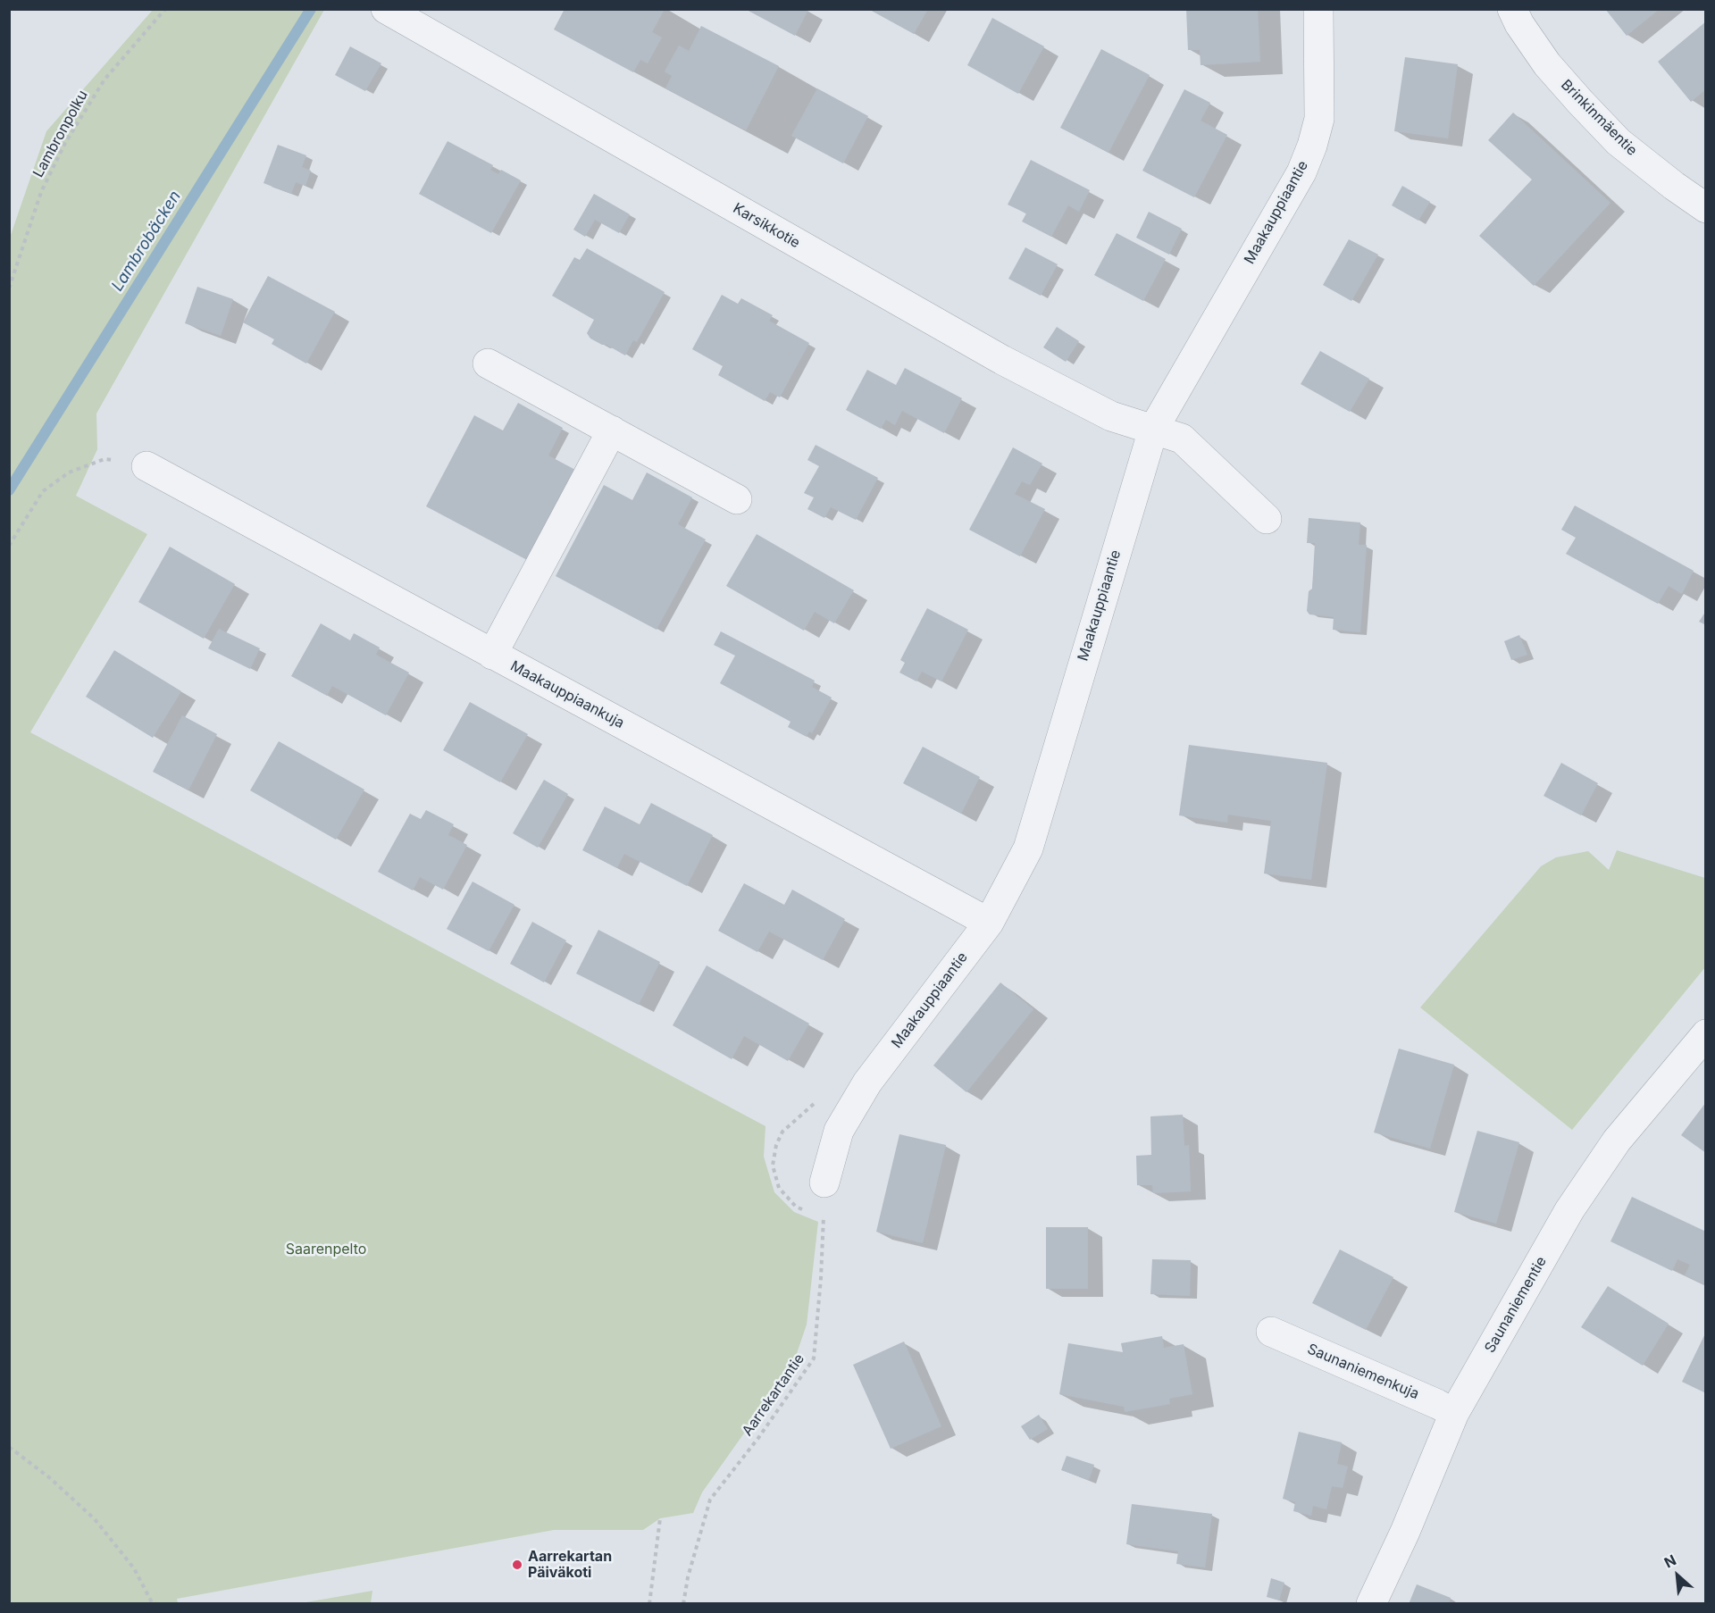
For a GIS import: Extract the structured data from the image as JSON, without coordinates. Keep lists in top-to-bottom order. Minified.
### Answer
{"streets":{"street":["Brinkinmäentie","Maakauppiaantie","Karsikkotie","Maakauppiaankuja","Saunaniementie","Saunaniemenkuja"],"path":["Lambronpolku","Aarrekartantie"]},"crossings":[["Maakauppiaantie","Karsikkotie"],["Maakauppiaantie","Maakauppiaankuja"],["Saunaniementie","Saunaniemenkuja"]],"water":["Lambrobäcken"],"parks":["Saarenpelto"],"places":["Aarrekartan Päiväkoti"],"north":"top left"}
